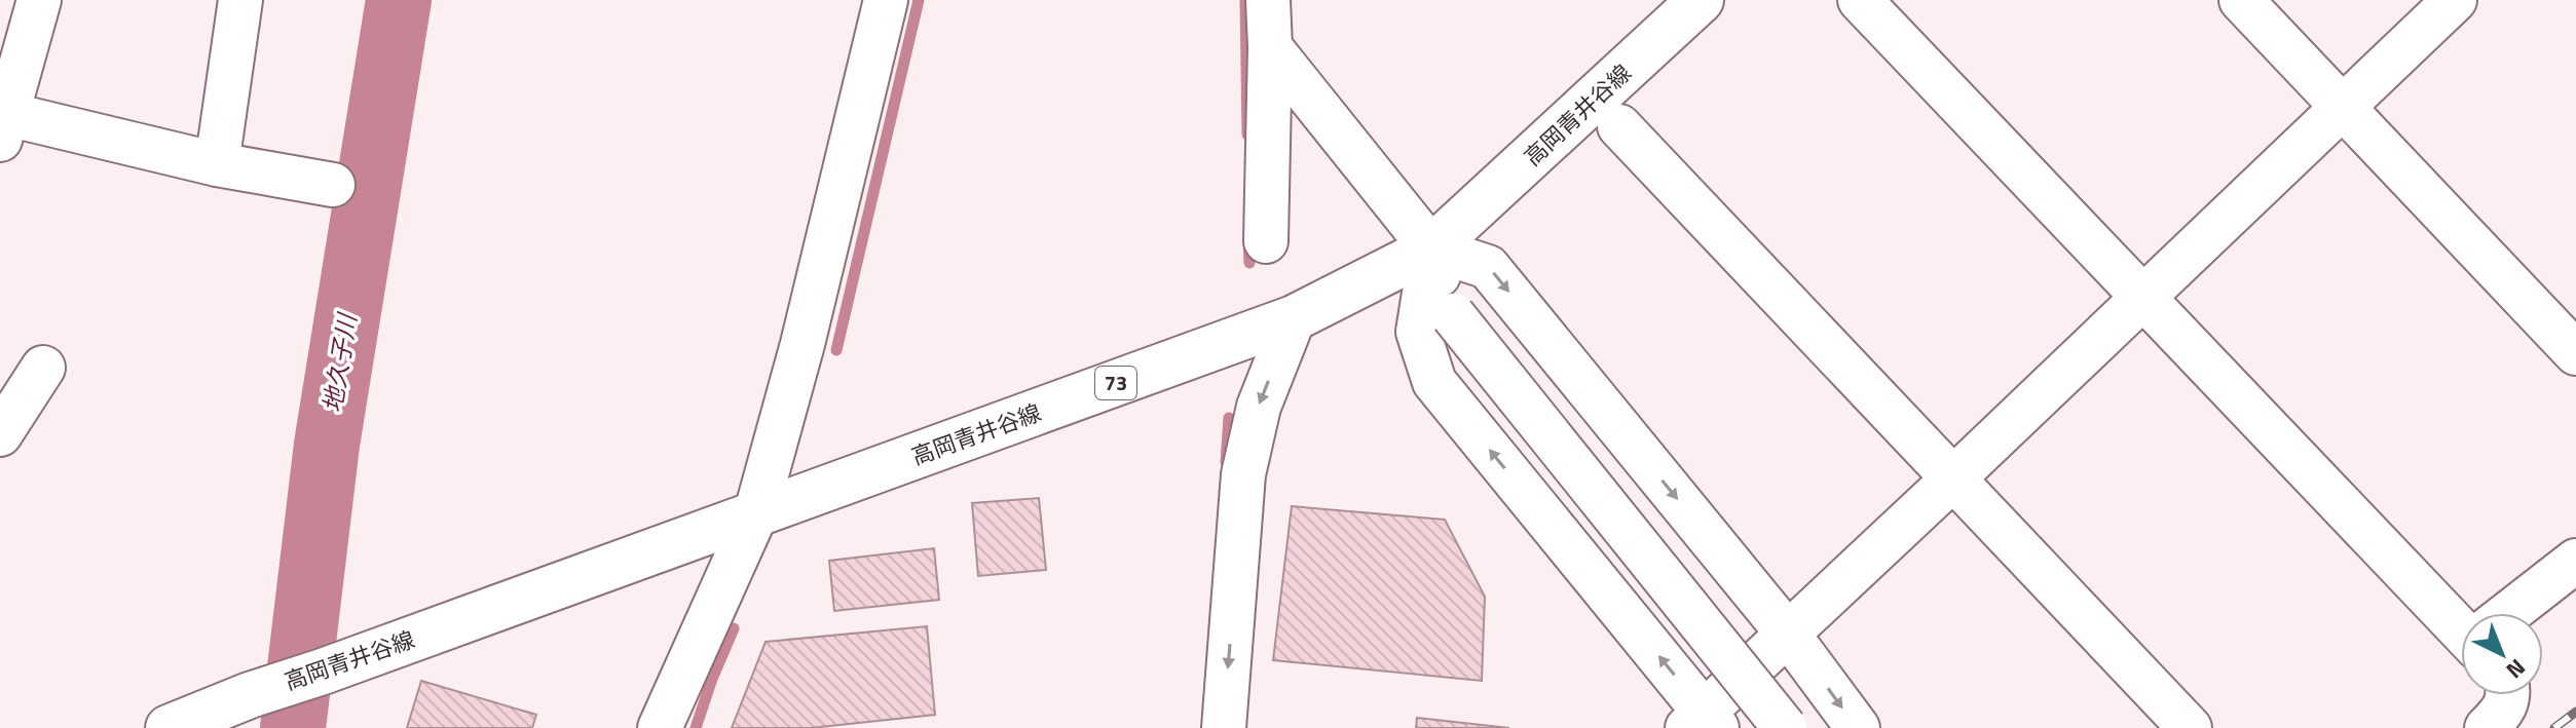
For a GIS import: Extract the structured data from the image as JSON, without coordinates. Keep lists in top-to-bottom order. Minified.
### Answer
{"streets":{"main road":["高岡青井谷線","73"]},"water":["地久子川"],"north":"bottom right"}
